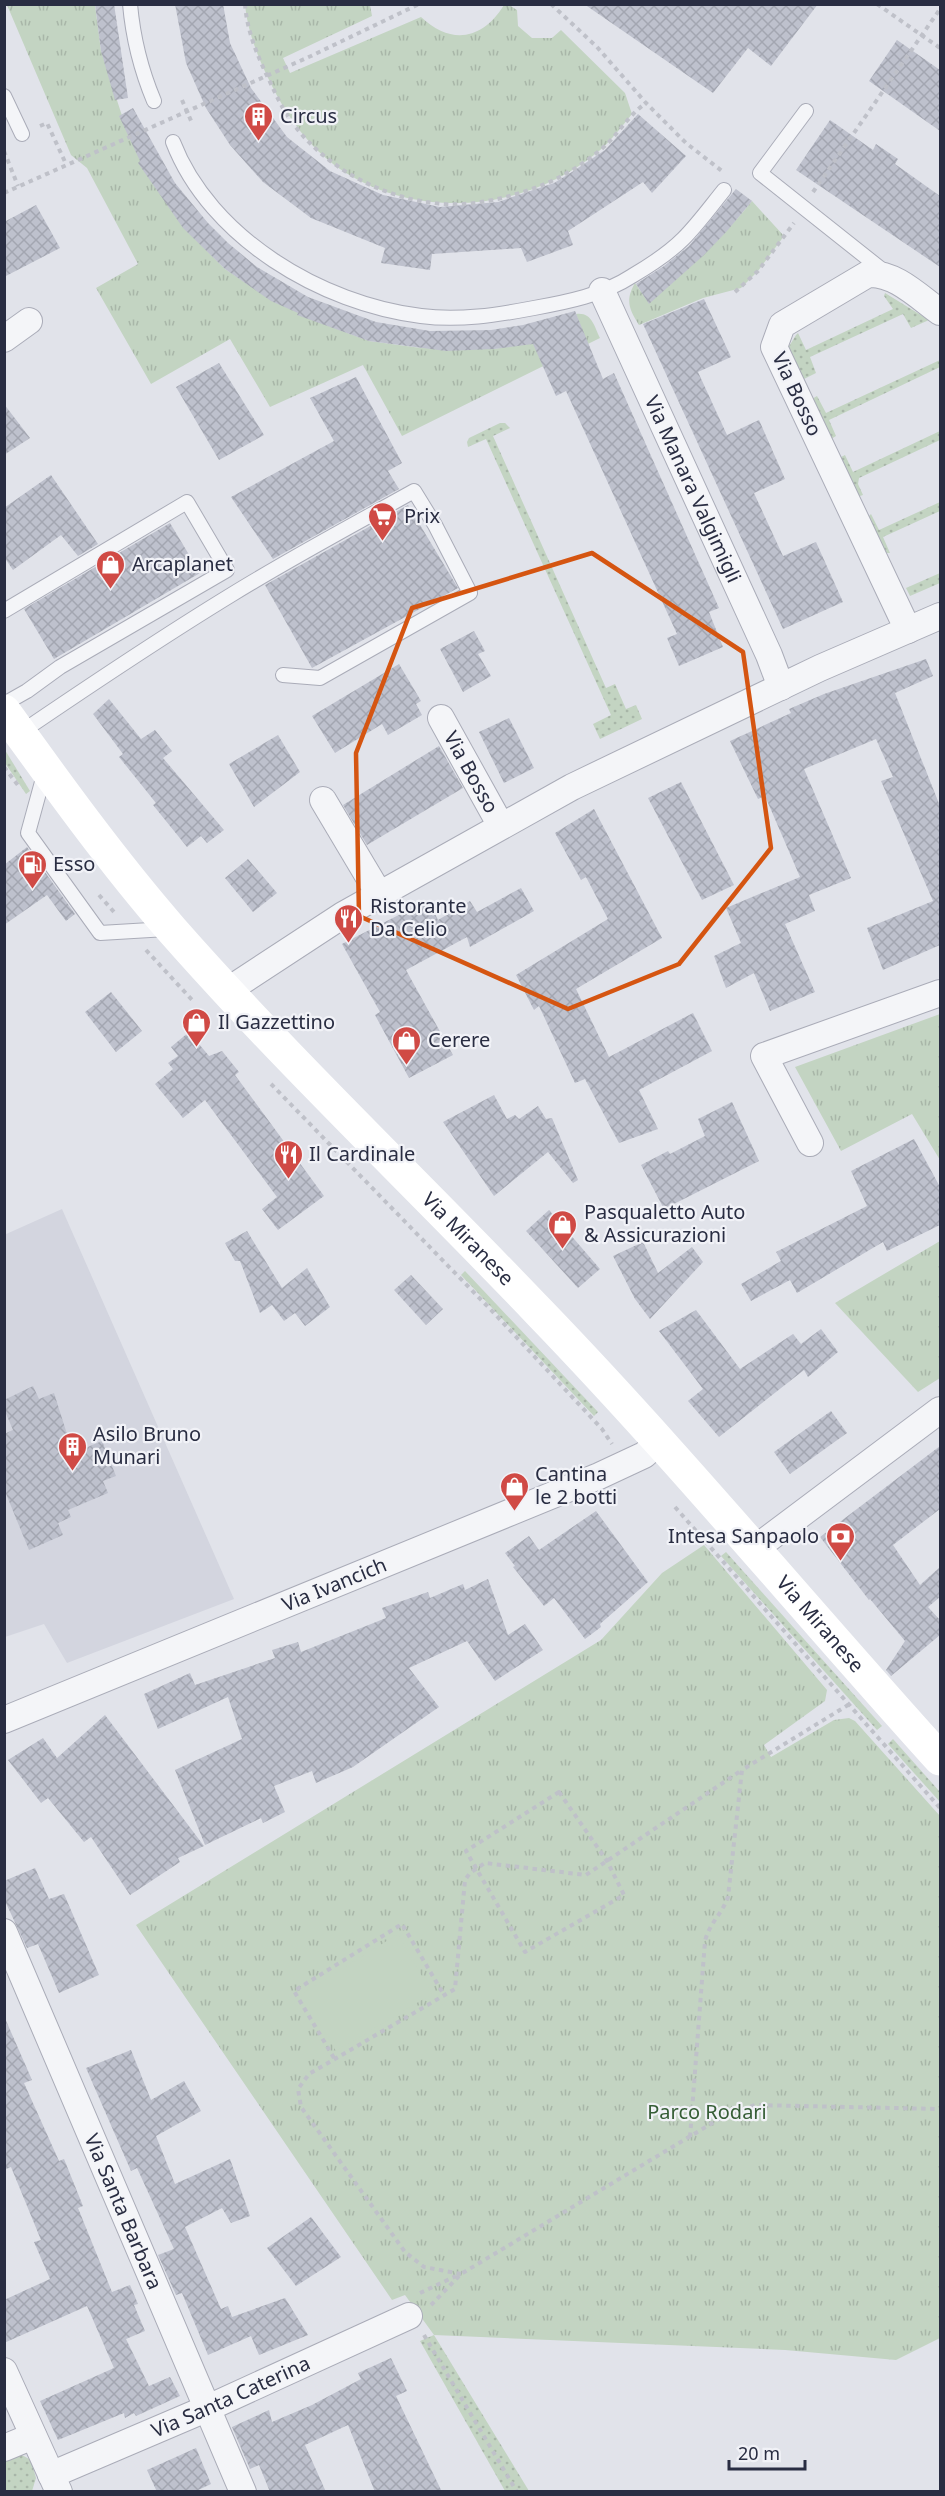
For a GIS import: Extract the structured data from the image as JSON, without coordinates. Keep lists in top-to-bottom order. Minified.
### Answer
{"streets":{"street":["Via Bosso","Via Manara Valgimigli","Via Miranese","Via Ivancich","Via Santa Barbara","Via Santa Caterina"]},"crossings":[["Via Bosso","Via Manara Valgimigli"],["Via Bosso","Via Miranese"],["Via Miranese","Via Ivancich"],["Via Santa Barbara","Via Santa Caterina"]],"parks":["Parco Rodari"],"places":{"building":["Circus","Asilo Bruno Munari"],"supermarket":["Prix"],"shop":["Arcaplanet","Il Gazzettino","Cerere","Pasqualetto Auto & Assicurazioni","Cantina le 2 botti"],"fuel station":["Esso"],"restaurant":["Ristorante Da Celio","Il Cardinale"],"bank":["Intesa Sanpaolo"]},"scale_bar":"20 m"}
